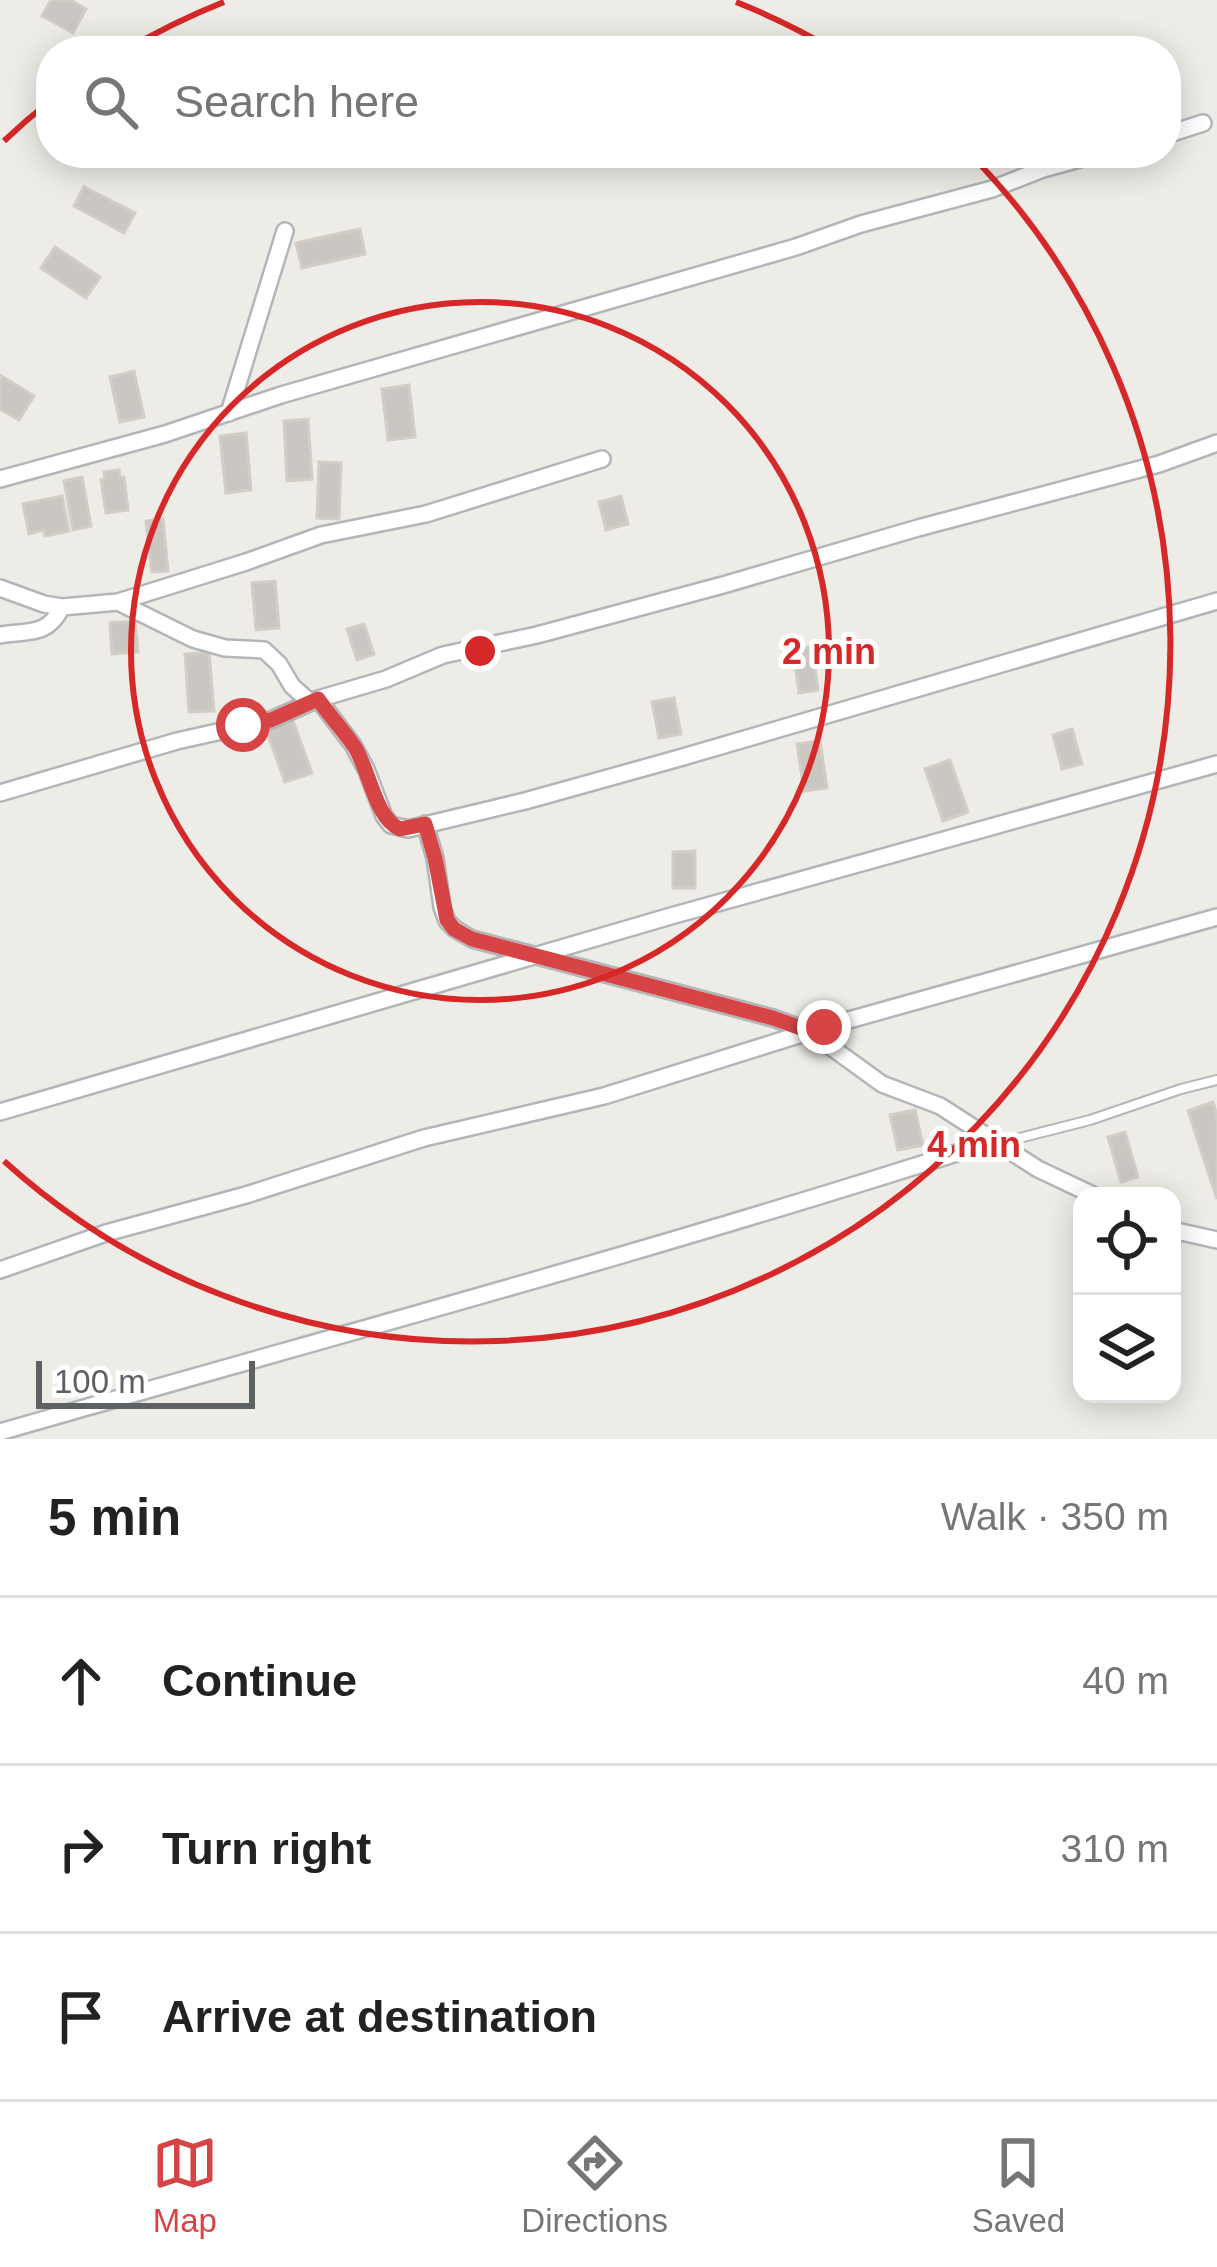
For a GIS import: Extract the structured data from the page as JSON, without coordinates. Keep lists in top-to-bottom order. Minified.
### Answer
{"scale_bar":"100 m","page":{"search":"Search here","scale":"100 m","heading":["5 min","Walk · 350 m"],"list":[["Continue","40 m"],["Turn right","310 m"],"Arrive at destination"],"nav":["Map","Directions","Saved"]},"rings":["2 min","4 min"]}
